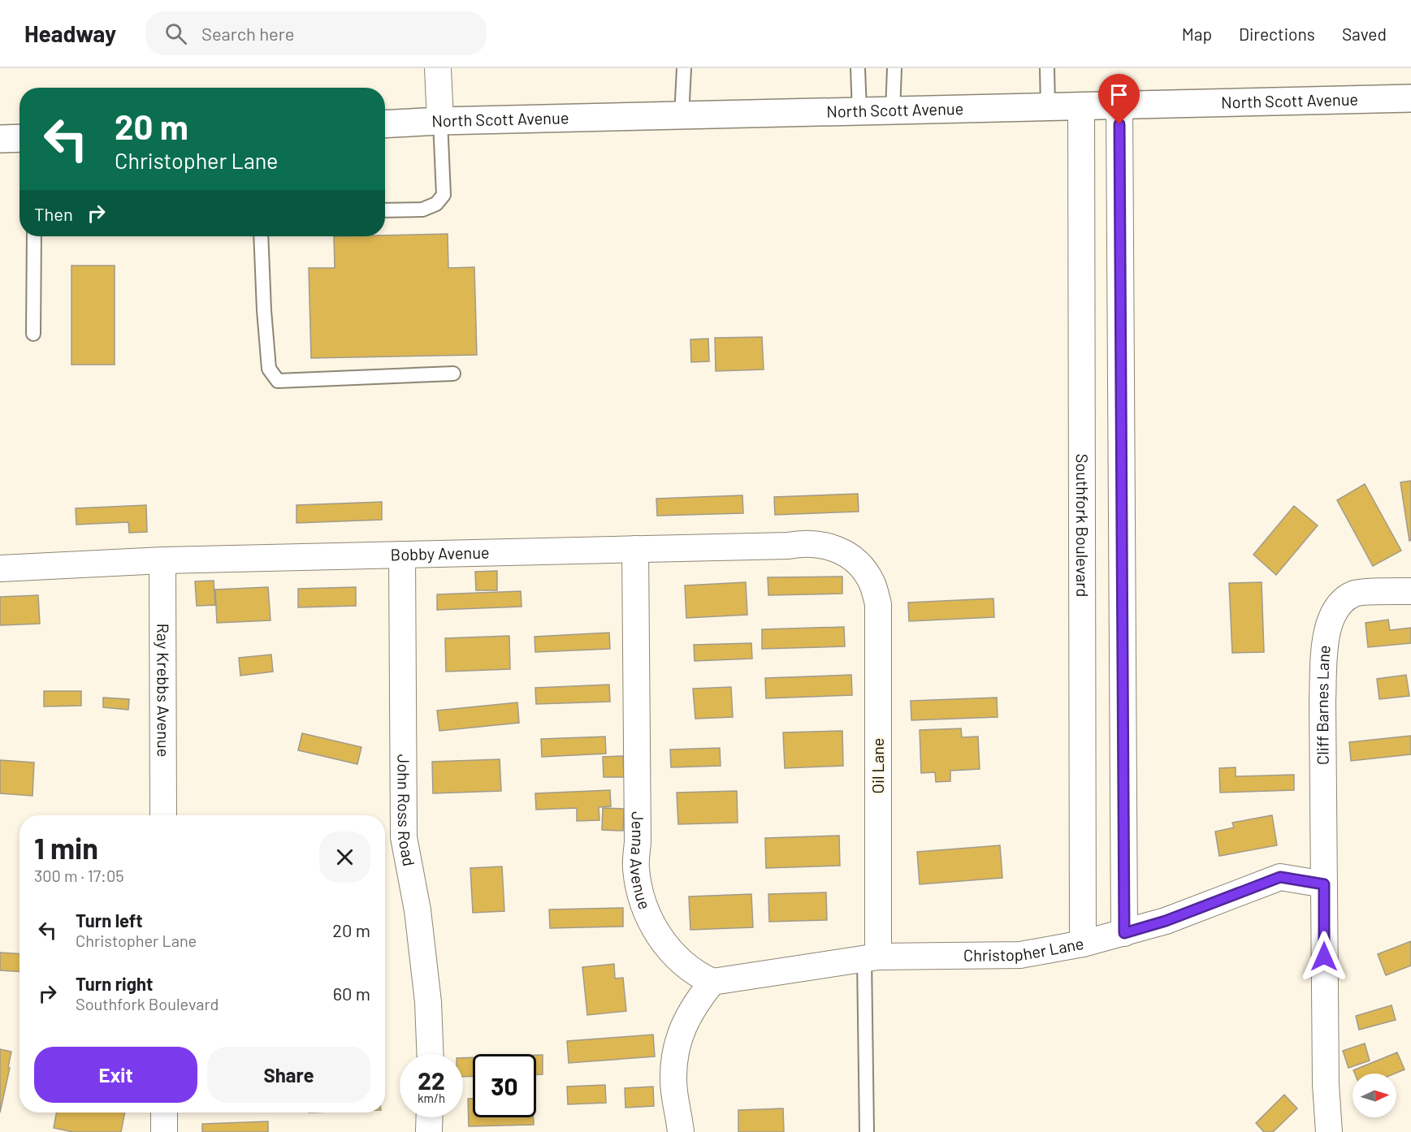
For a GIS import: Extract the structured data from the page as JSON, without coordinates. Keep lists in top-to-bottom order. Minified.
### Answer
{"streets":{"main road":["North Scott Avenue"],"street":["Southfork Boulevard","Bobby Avenue","Ray Krebbs Avenue","Cliff Barnes Lane","Oil Lane","John Ross Road","Jenna Avenue","Christopher Lane"]},"crossings":[["North Scott Avenue","Southfork Boulevard"],["Southfork Boulevard","Christopher Lane"],["Bobby Avenue","Ray Krebbs Avenue"],["Bobby Avenue","Oil Lane"],["Bobby Avenue","John Ross Road"],["Bobby Avenue","Jenna Avenue"],["Cliff Barnes Lane","Christopher Lane"],["Oil Lane","Christopher Lane"],["Jenna Avenue","Christopher Lane"]],"north":"right","page":{"header":"Headway","search":"Search here","nav":["Map","Directions","Saved"],"turn":["20 m","Christopher Lane"],"then":"Then","heading":["1 min","300 m · 17:05"],"list":[{"name":"Turn left","note":"Christopher Lane","value":"20 m"},{"name":"Turn right","note":"Southfork Boulevard","value":"60 m"}],"buttons":["Exit","Share"],"speed":"22 km/h","limit":"30"}}
